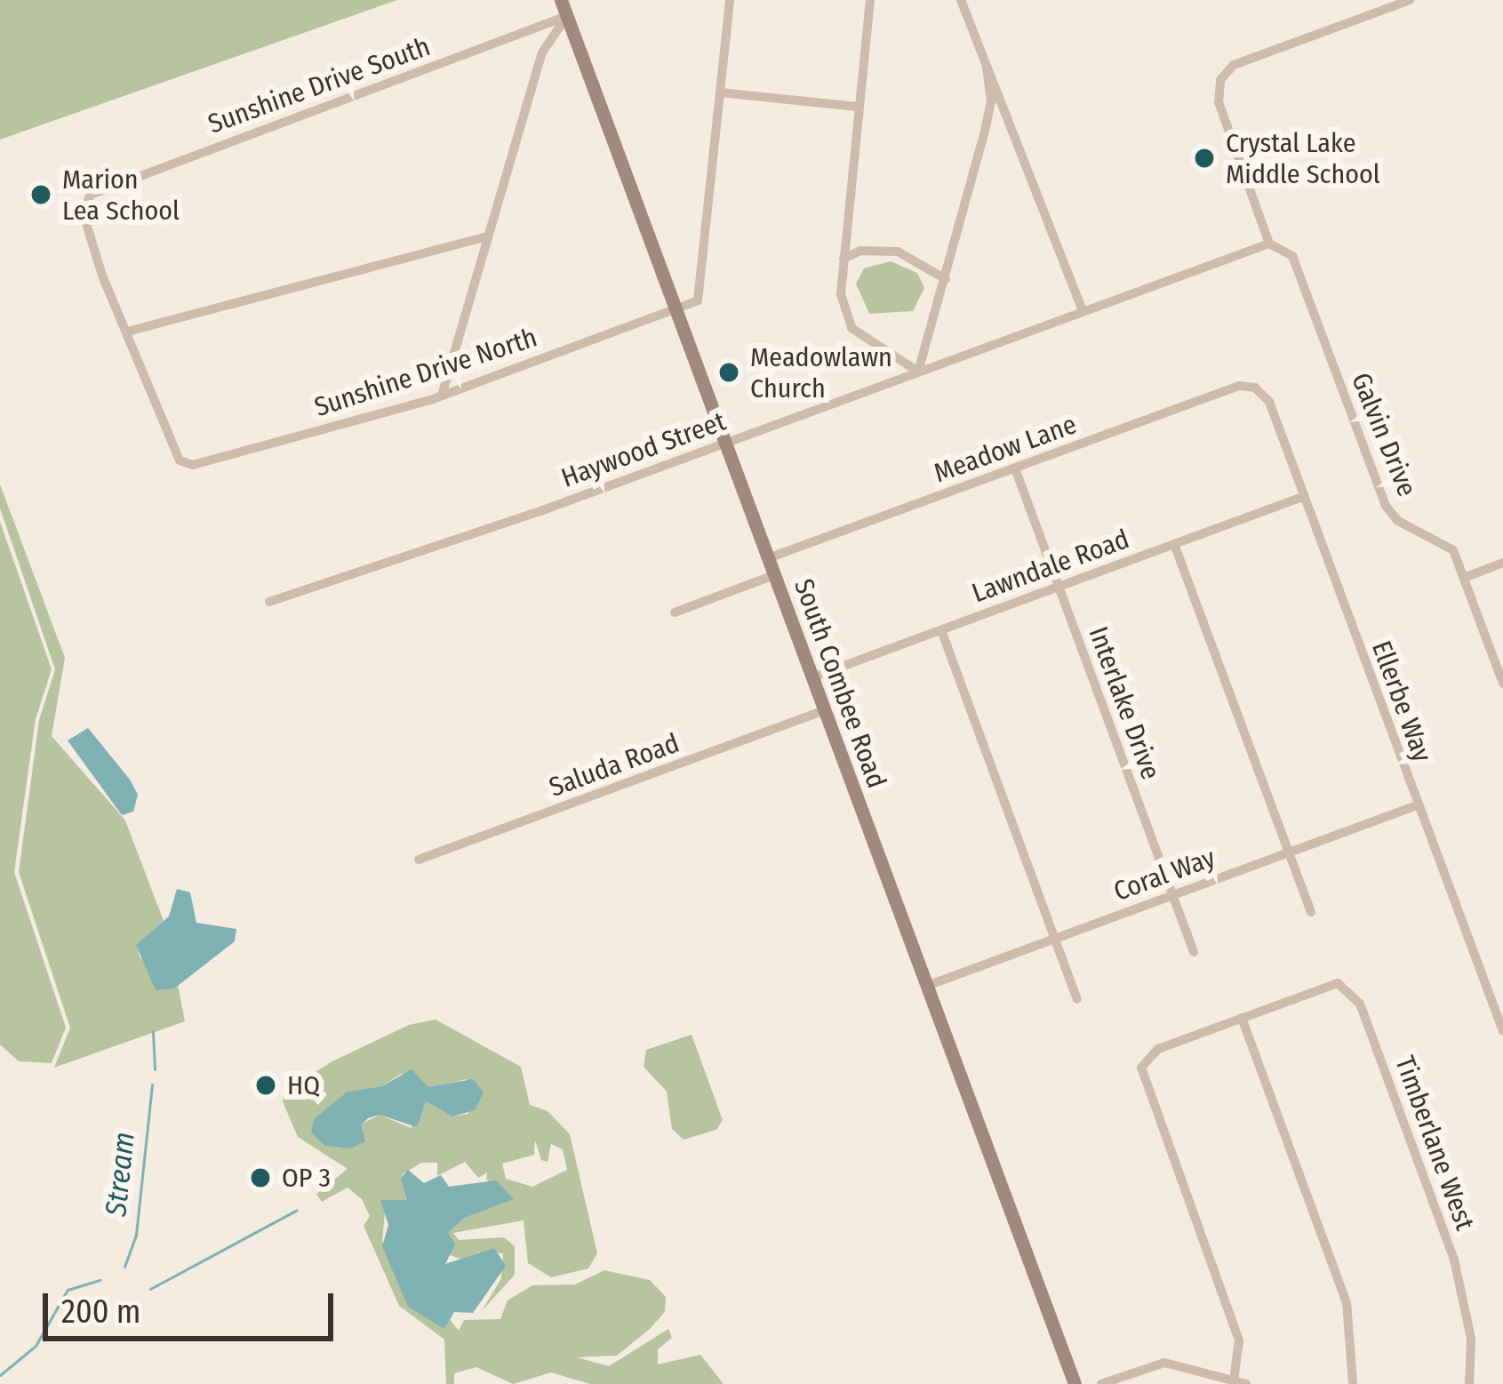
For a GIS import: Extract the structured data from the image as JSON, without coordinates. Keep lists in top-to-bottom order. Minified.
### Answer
{"streets":{"main road":["South Combee Road"],"street":["Sunshine Drive South","Sunshine Drive North","Galvin Drive","Meadow Lane","Haywood Street","Lawndale Road","Ellerbe Way","Interlake Drive","Saluda Road","Coral Way","Timberlane West"]},"crossings":[["Sunshine Drive South","Sunshine Drive North"],["Sunshine Drive South","South Combee Road"],["Sunshine Drive North","South Combee Road"],["Galvin Drive","Haywood Street"],["Meadow Lane","South Combee Road"],["Meadow Lane","Ellerbe Way"],["Meadow Lane","Interlake Drive"],["Haywood Street","South Combee Road"],["Lawndale Road","South Combee Road"],["Lawndale Road","Ellerbe Way"],["Lawndale Road","Interlake Drive"],["South Combee Road","Saluda Road"],["South Combee Road","Coral Way"],["Ellerbe Way","Coral Way"],["Interlake Drive","Coral Way"]],"water":["Stream"],"places":["Crystal Lake Middle School","Marion Lea School","Meadowlawn Church","HQ","OP 3"],"scale_bar":"200 m"}
